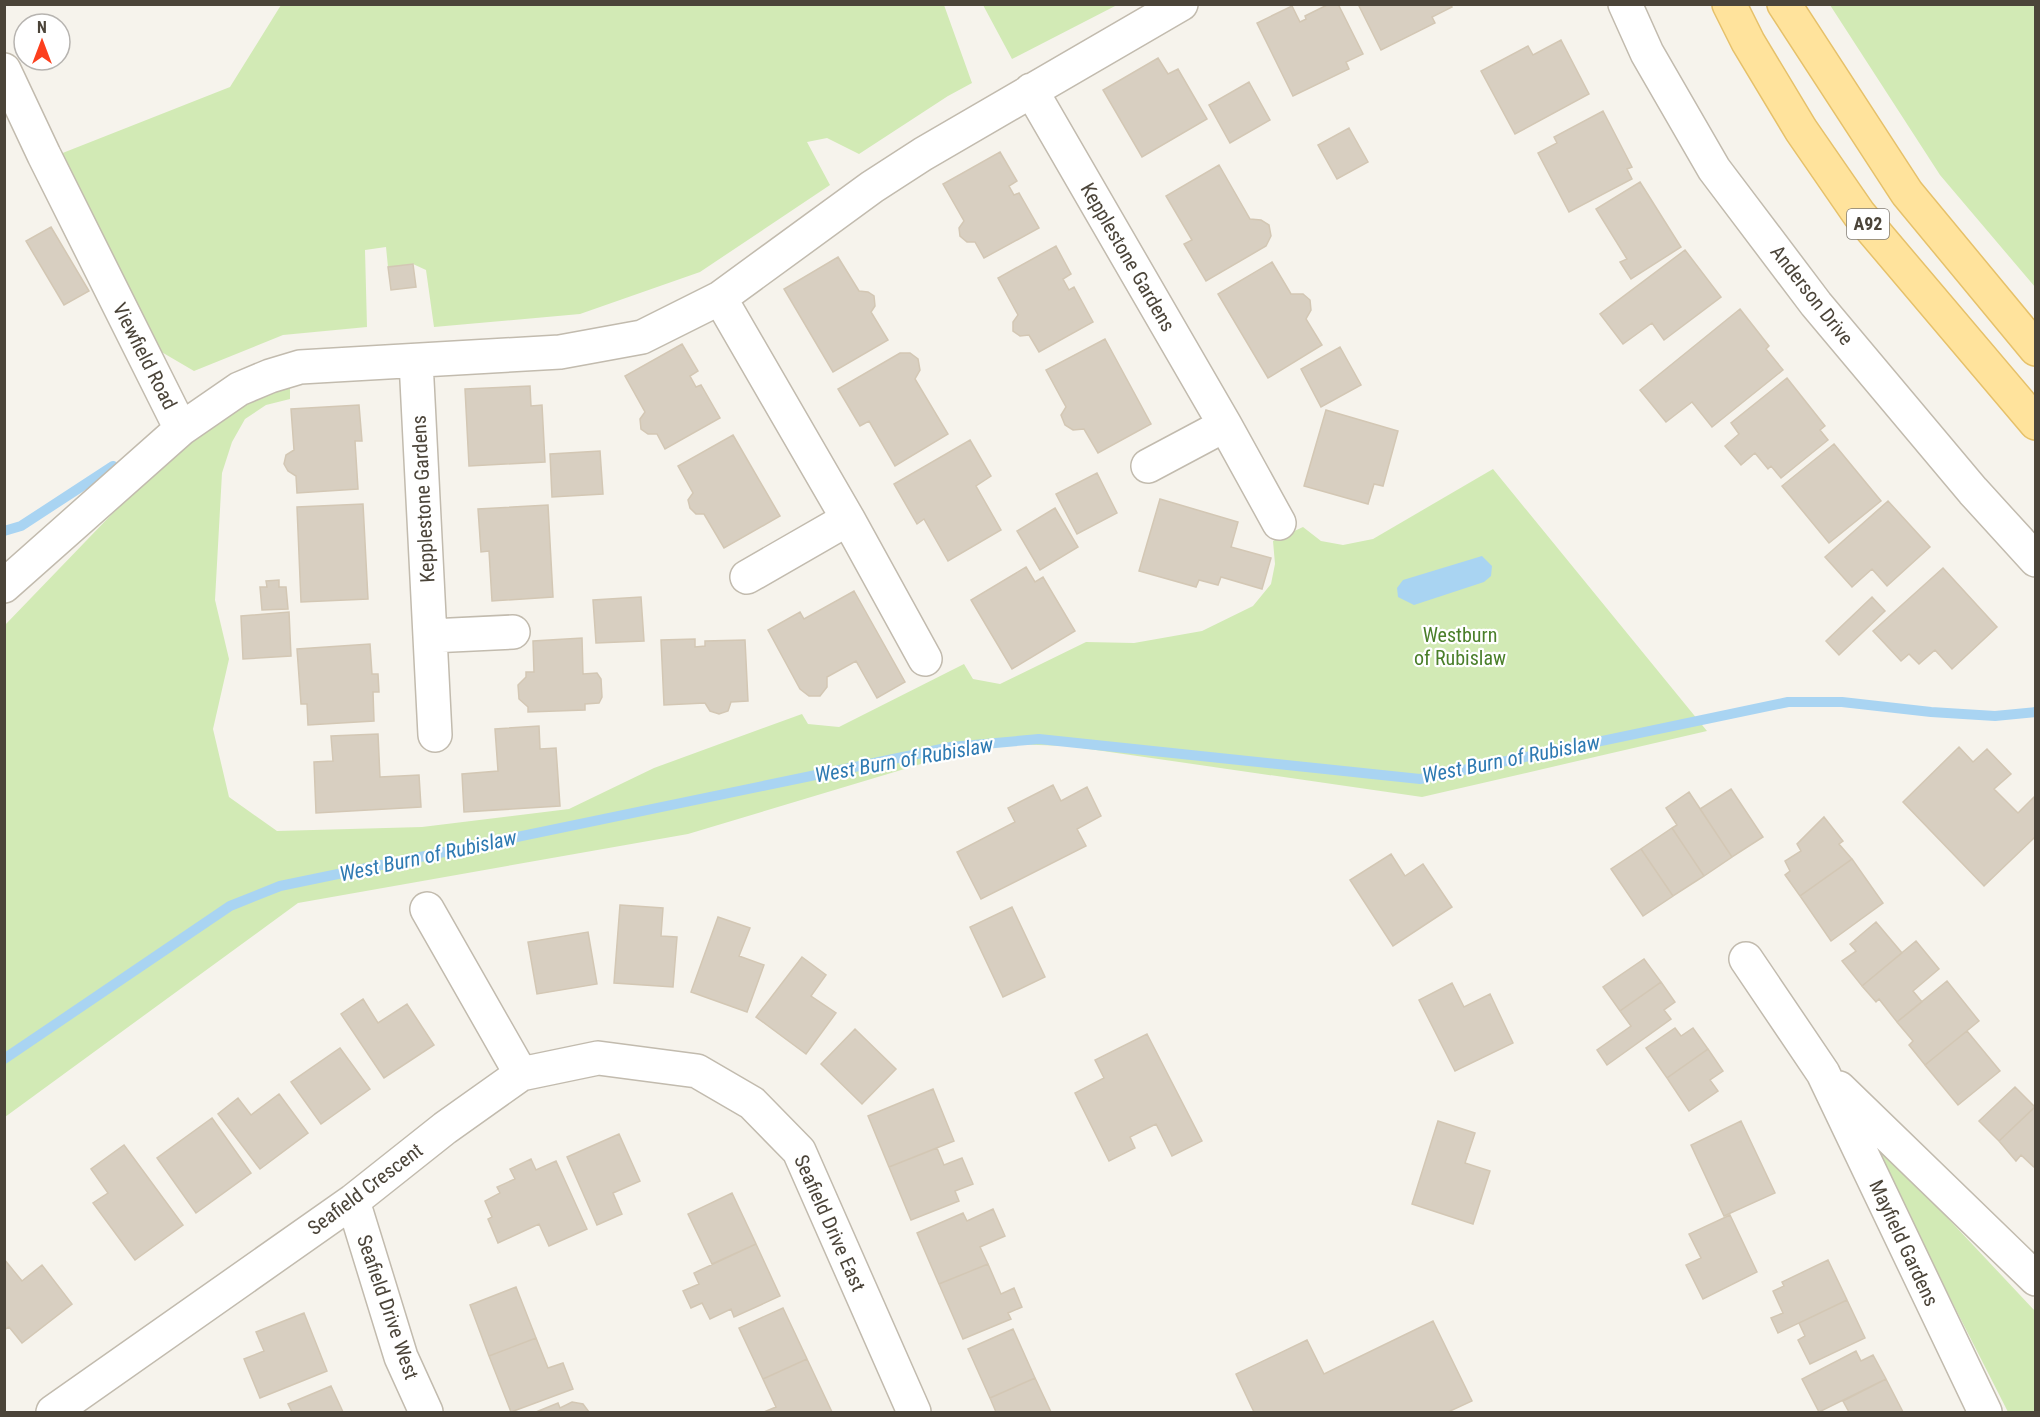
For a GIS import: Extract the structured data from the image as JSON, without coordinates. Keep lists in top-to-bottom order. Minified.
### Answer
{"streets":{"main road":["A92"],"street":["Kepplestone Gardens","Anderson Drive","Viewfield Road","Seafield Crescent","Seafield Drive East","Mayfield Gardens","Seafield Drive West"]},"crossings":[["Seafield Crescent","Seafield Drive East"],["Seafield Crescent","Seafield Drive West"]],"water":["West Burn of Rubislaw"],"parks":["Westburn of Rubislaw"],"north":"top"}
